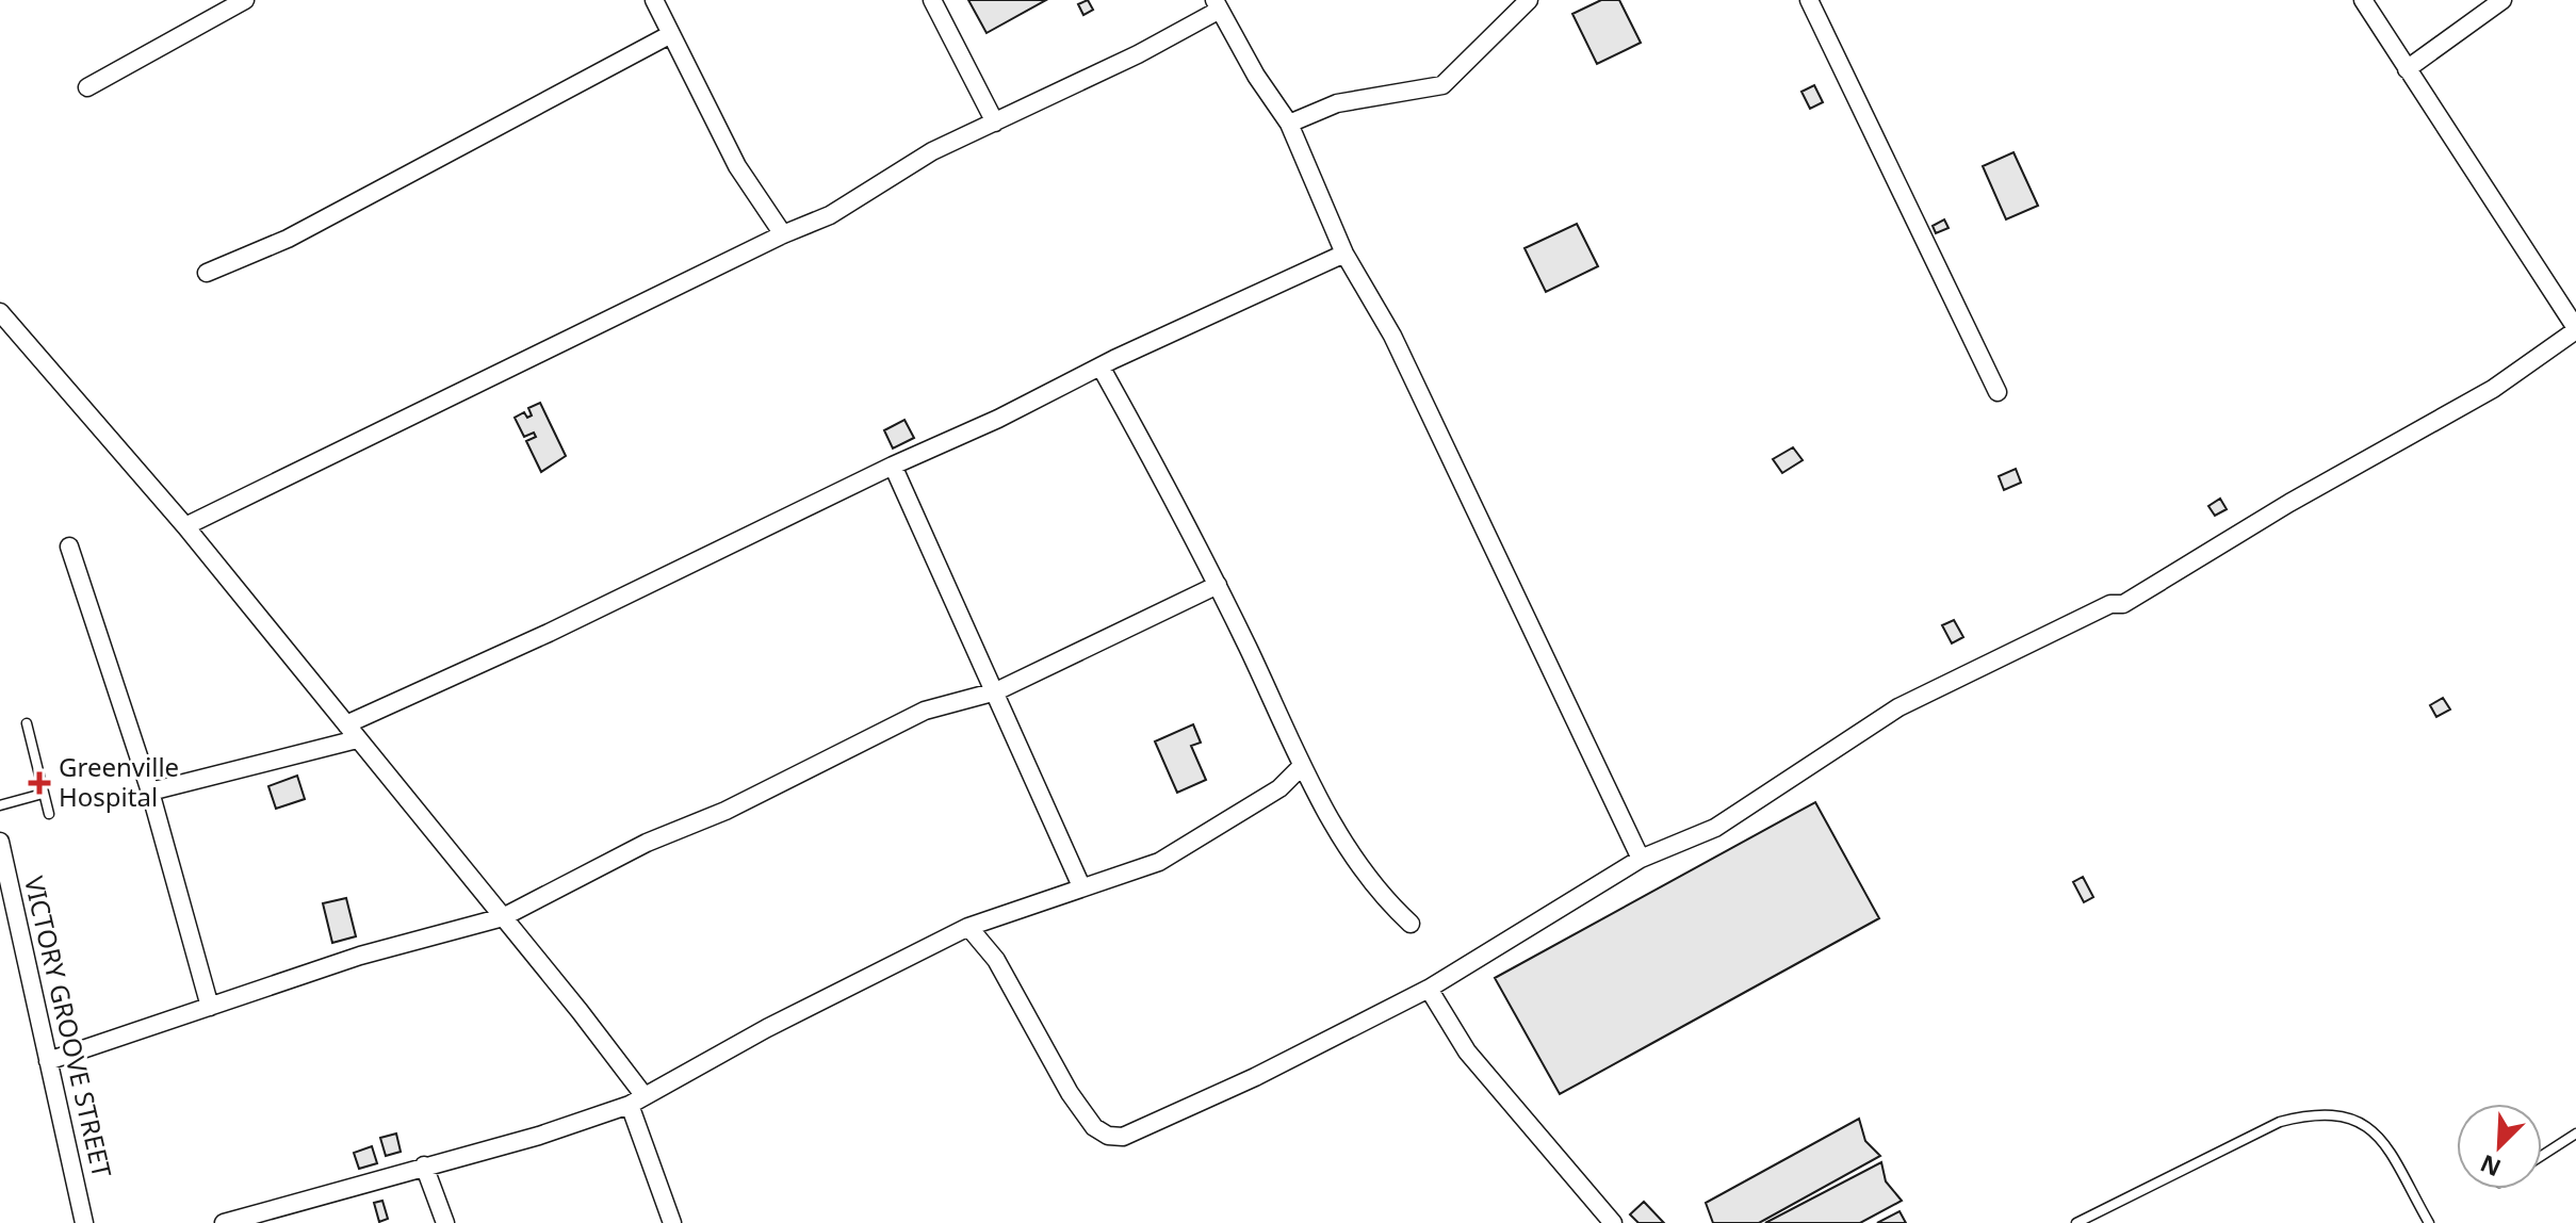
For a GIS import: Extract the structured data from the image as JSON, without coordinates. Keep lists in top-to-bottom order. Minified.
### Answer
{"streets":{"street":["VICTORY GROOVE STREET"]},"places":{"health":["Greenville Hospital"]},"north":"bottom left"}
